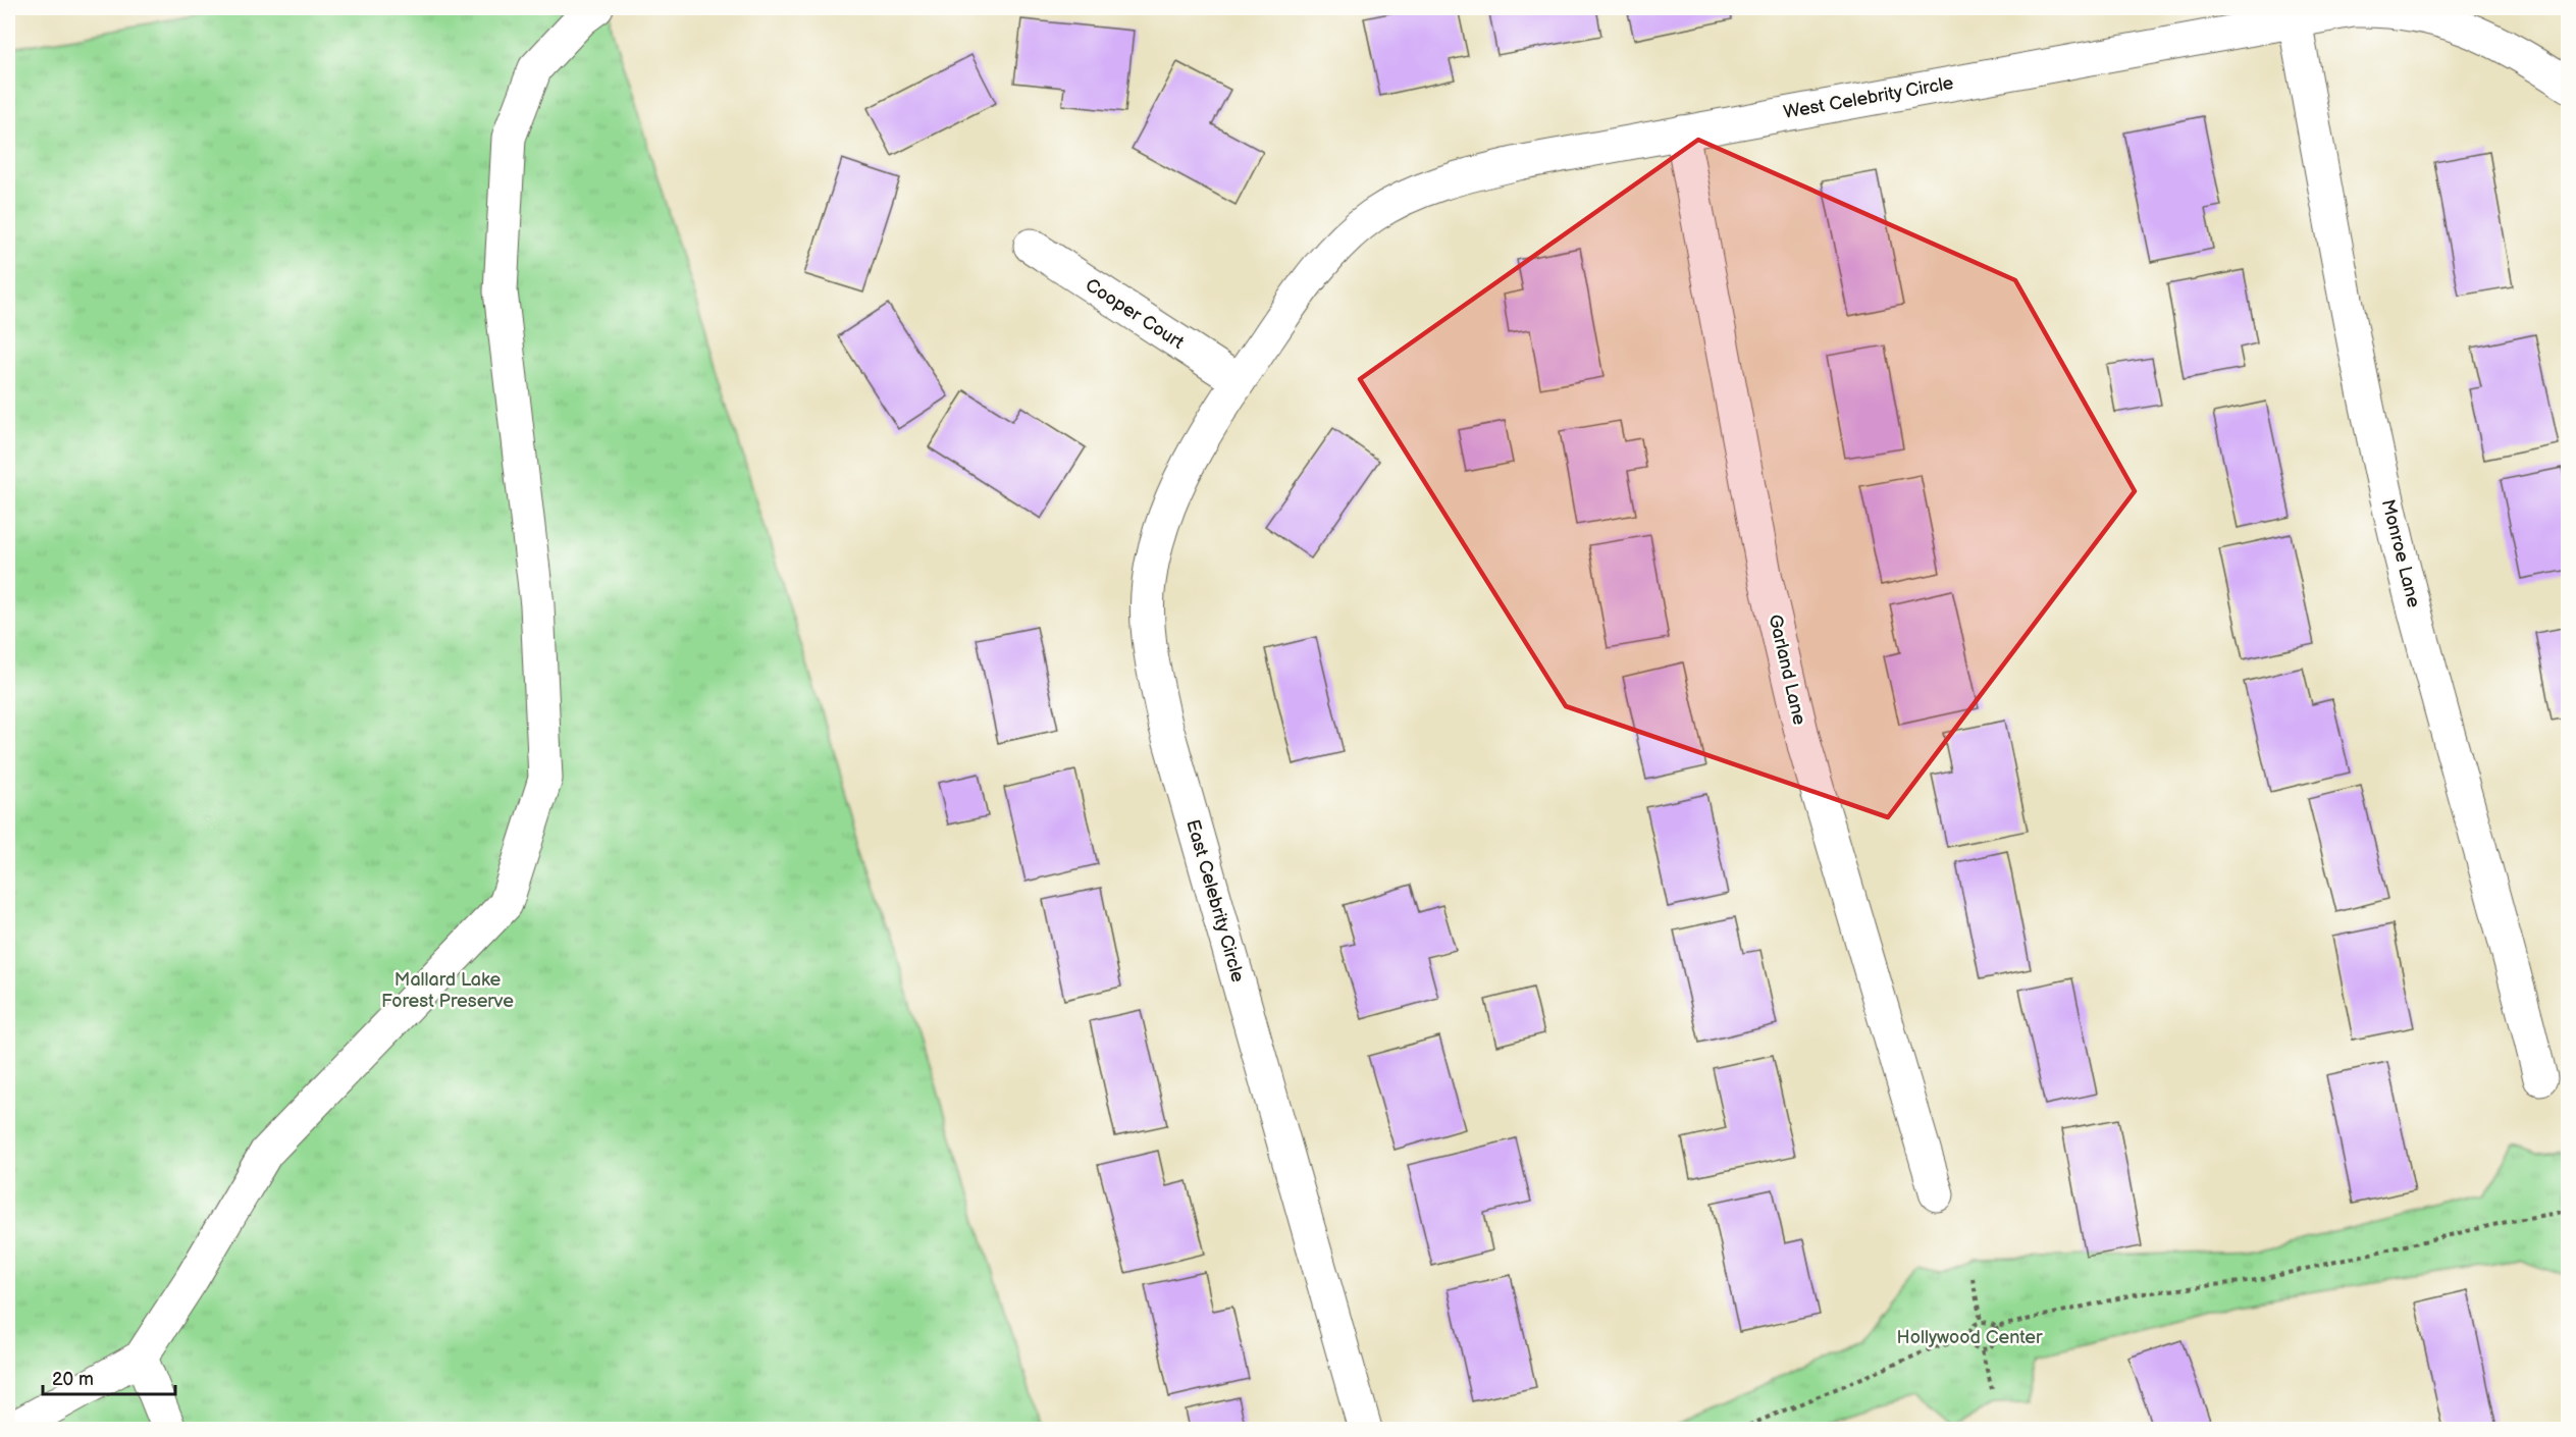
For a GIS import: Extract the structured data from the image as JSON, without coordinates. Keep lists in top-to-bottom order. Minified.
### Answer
{"streets":{"street":["West Celebrity Circle","Cooper Court","Monroe Lane","Garland Lane","East Celebrity Circle"]},"crossings":[["West Celebrity Circle","Cooper Court"],["West Celebrity Circle","Monroe Lane"],["West Celebrity Circle","Garland Lane"],["West Celebrity Circle","East Celebrity Circle"],["Cooper Court","East Celebrity Circle"]],"parks":["Mallard Lake Forest Preserve","Hollywood Center"],"scale_bar":"20 m"}
